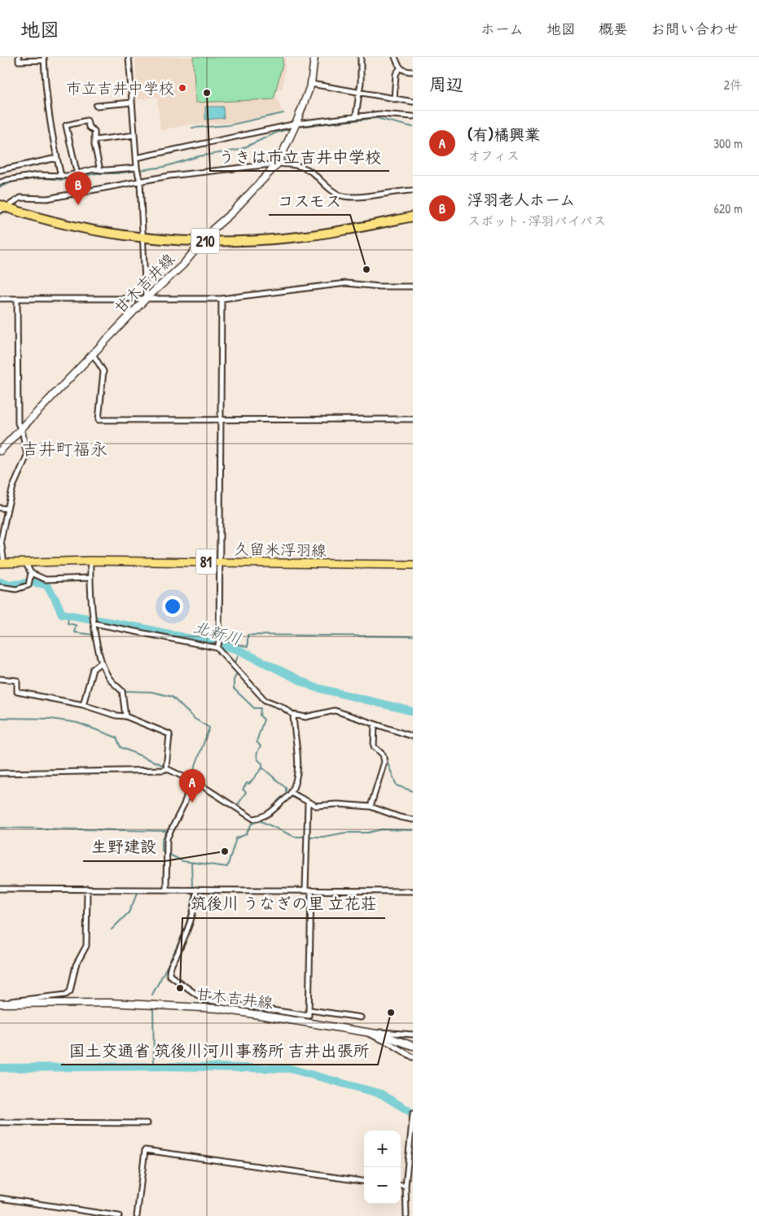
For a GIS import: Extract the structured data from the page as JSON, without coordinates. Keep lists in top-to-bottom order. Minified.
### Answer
{"streets":{"highway":["210"],"main road":["甘木吉井線","久留米浮羽線","81"]},"crossings":[["210","甘木吉井線"]],"districts":["吉井町福永"],"water":["北新川"],"places":["市立吉井中学校","うきは市立吉井中学校","コスモス","生野建設","筑後川 うなぎの里 立花荘","国土交通省 筑後川河川事務所 吉井出張所"],"page":{"header":"地図","nav":["ホーム","地図","概要","お問い合わせ"],"heading":["周辺","2件"],"list":[{"mark":"A","name":"(有)橘興業","note":"オフィス","value":"300 m"},{"mark":"B","name":"浮羽老人ホーム","note":"スポット · 浮羽バイパス","value":"620 m"}],"pins":["B","A"],"map_buttons":["+","−"]}}
